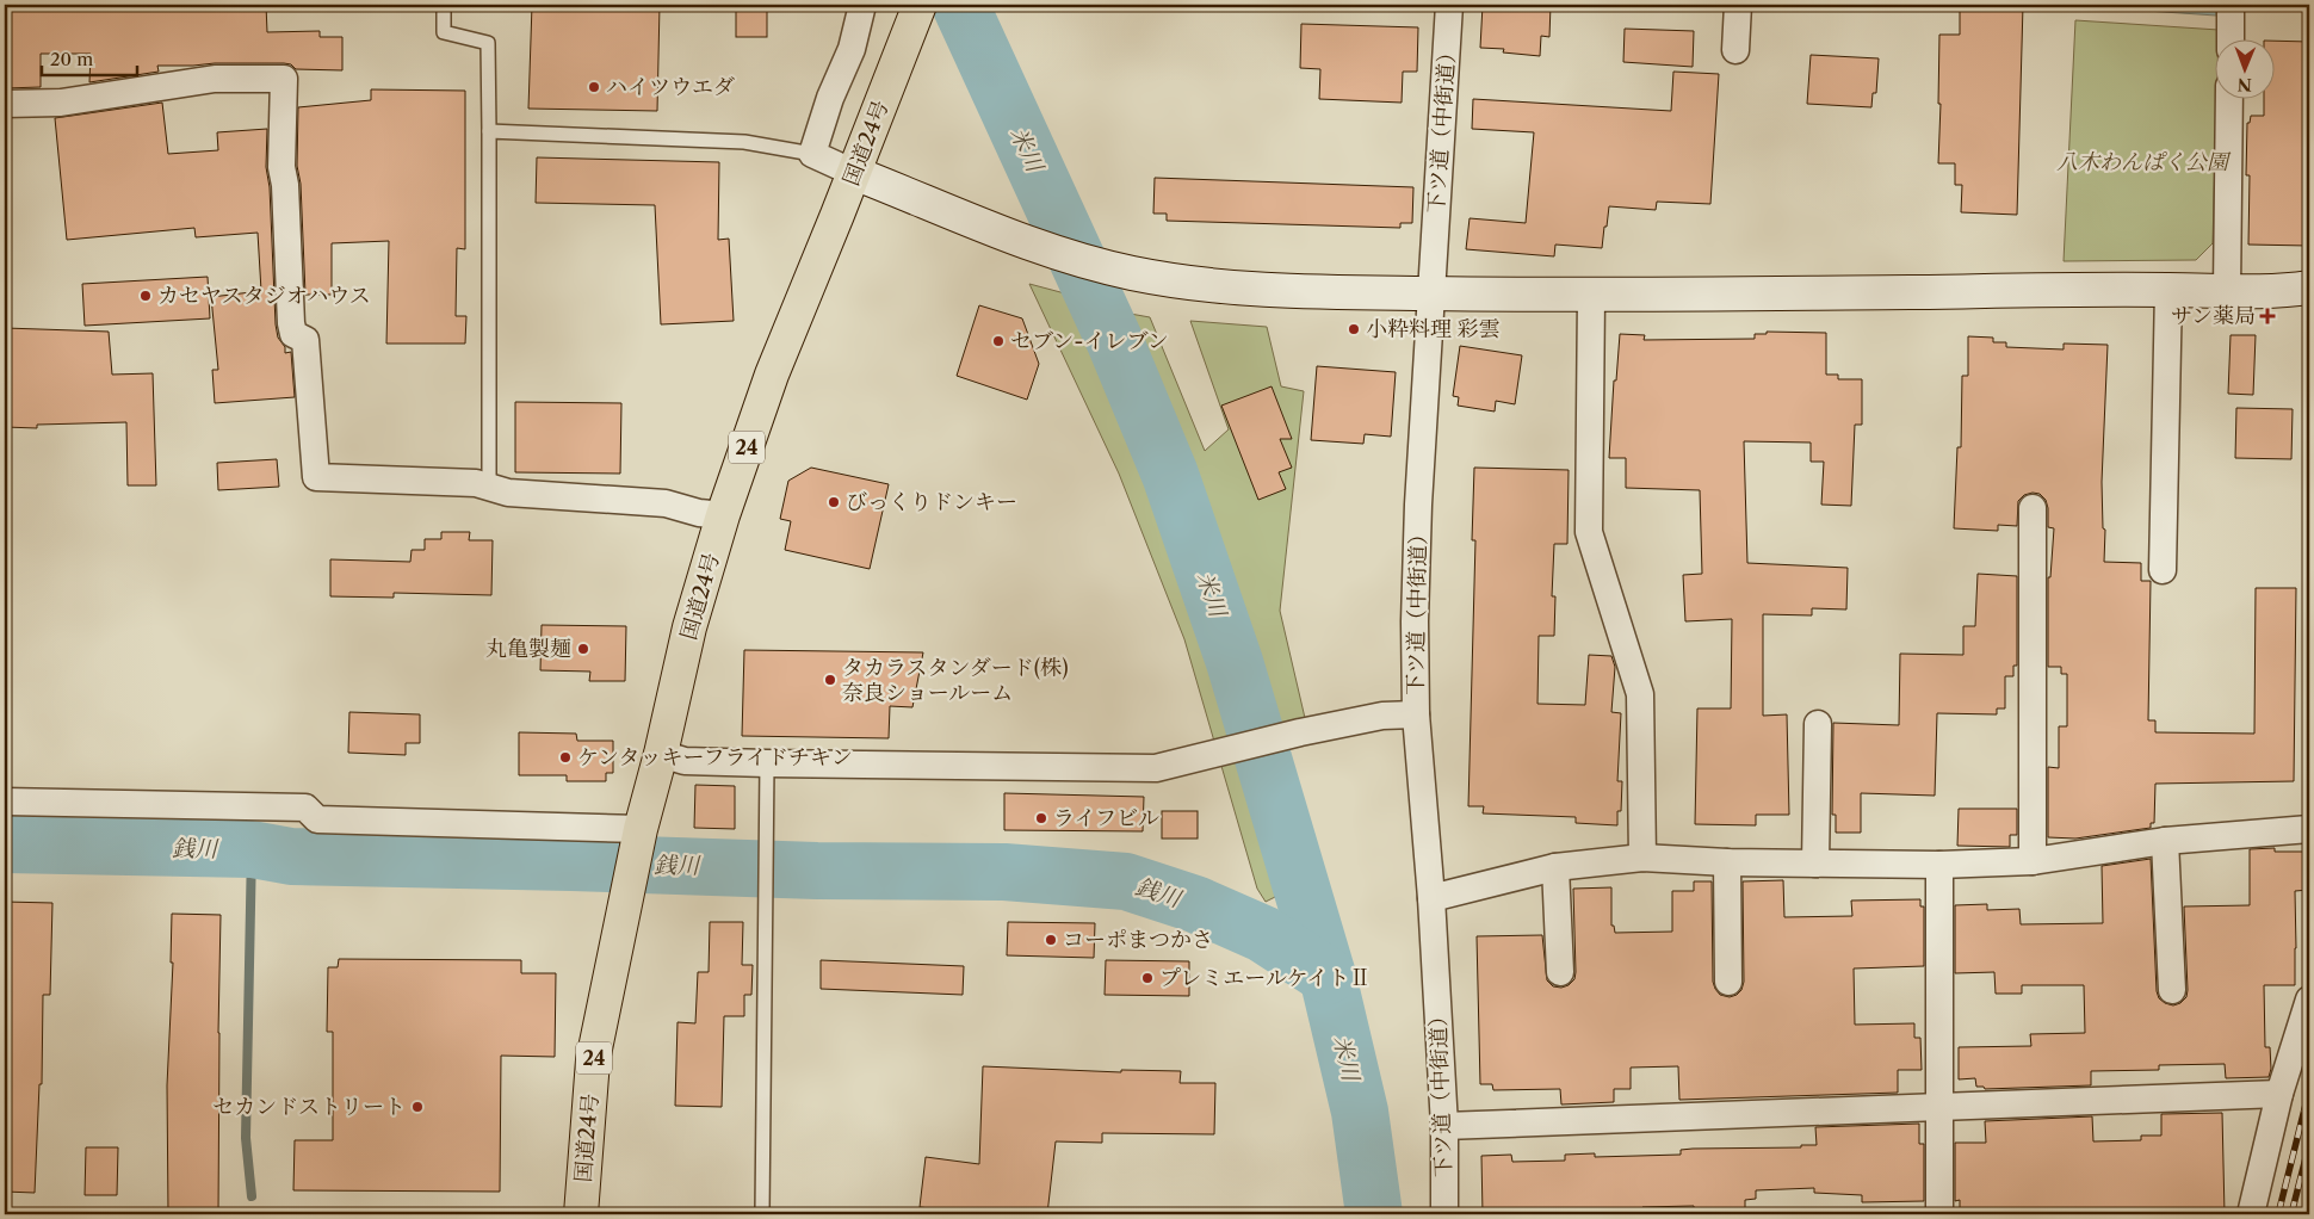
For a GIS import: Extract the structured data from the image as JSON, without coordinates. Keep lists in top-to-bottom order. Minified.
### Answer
{"streets":{"highway":["国道24号","24"],"street":["下ツ道（中街道）"]},"water":["米川","銭川"],"parks":["八木わんぱく公園"],"places":{"other":["ハイツウエダ","カセヤスタジオハウス","小粋料理 彩雲","セブン-イレブン","びっくりドンキー","丸亀製麺","タカラスタンダード(株) 奈良ショールーム","ケンタッキーフライドチキン","ライフビル","コーポまつかさ","プレミエールケイトⅡ","セカンドストリート"],"health":["サン薬局"]},"scale_bar":"20 m","north":"bottom"}
